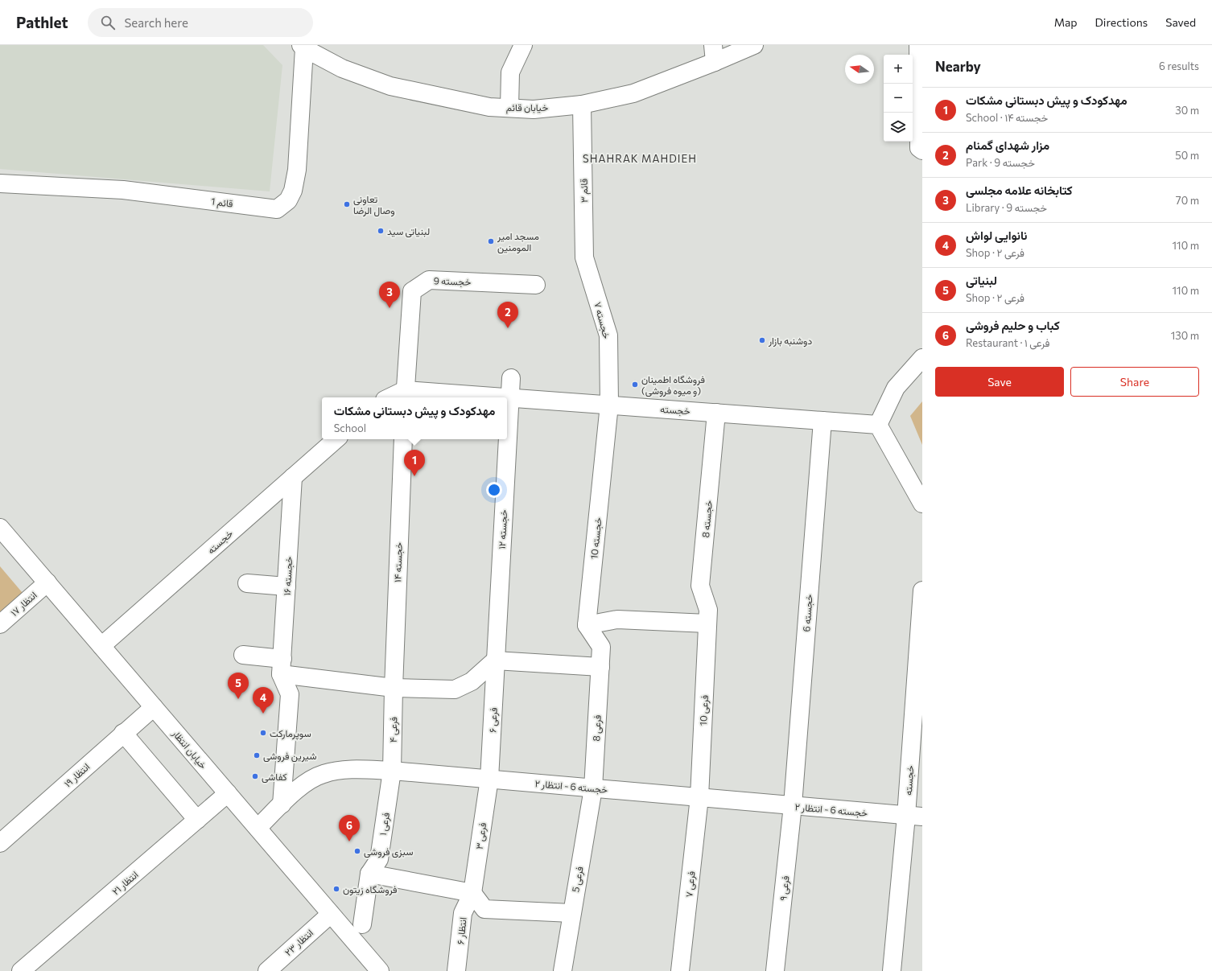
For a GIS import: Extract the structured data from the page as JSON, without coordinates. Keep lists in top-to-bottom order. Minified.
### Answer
{"streets":{"street":["خیابان قائم","قائم ۳","قائم 1","خجسته 9","خجسته ۷","خجسته","خجسته 8","خجسته ۱۲","خجسته 10","خجسته ۱۴","خجسته ۱۶","انتظار ۱۷","خجسته 6","فرعی 10","فرعی ۶","فرعی 8","فرعی ۴","خیابان انتظار","انتظار ۱۹","خجسته 6 - انتظار ۲","فرعی ۱","فرعی ۳","فرعی 5","انتظار ۲۱","فرعی ۷","فرعی ۹","انتظار ۶","انتظار ۲۳"]},"crossings":[["خیابان قائم","قائم ۳"],["خیابان قائم","قائم 1"],["قائم ۳","خجسته ۷"],["خجسته 9","خجسته"],["خجسته ۷","خجسته"],["خجسته ۷","خجسته 10"],["خجسته","خجسته 8"],["خجسته","خجسته ۱۲"],["خجسته","خجسته 10"],["خجسته","خجسته ۱۶"],["خجسته","خجسته 6"],["خجسته","خیابان انتظار"],["خجسته","خجسته 6 - انتظار ۲"],["خجسته 8","فرعی 10"],["خجسته ۱۲","فرعی ۶"],["خجسته ۱۴","فرعی ۴"],["انتظار ۱۷","خیابان انتظار"],["خجسته 6","خجسته 6 - انتظار ۲"],["خجسته 6","فرعی ۹"],["فرعی 10","خجسته 6 - انتظار ۲"],["فرعی 10","فرعی ۷"],["فرعی ۶","خجسته 6 - انتظار ۲"],["فرعی ۶","فرعی ۳"],["فرعی 8","خجسته 6 - انتظار ۲"],["فرعی 8","فرعی 5"],["فرعی ۴","خجسته 6 - انتظار ۲"],["فرعی ۴","فرعی ۱"],["خیابان انتظار","انتظار ۱۹"],["خیابان انتظار","خجسته 6 - انتظار ۲"],["خیابان انتظار","انتظار ۲۱"],["خیابان انتظار","انتظار ۲۳"],["خجسته 6 - انتظار ۲","فرعی ۱"],["خجسته 6 - انتظار ۲","فرعی ۳"],["خجسته 6 - انتظار ۲","فرعی 5"],["خجسته 6 - انتظار ۲","فرعی ۷"],["خجسته 6 - انتظار ۲","فرعی ۹"],["فرعی ۳","انتظار ۶"]],"districts":["SHAHRAK MAHDIEH"],"places":["تعاونی وصال الرضا","لبنیاتی سید","مسجد امیر المومنین","دوشنبه بازار","فروشگاه اطمینان (و میوه فروشی)","سوپرمارکت","شیرین فروشی","کفاشی","سبزی فروشی","فروشگاه زیتون"],"north":"left","page":{"header":"Pathlet","search":"Search here","nav":["Map","Directions","Saved"],"heading":["Nearby","6 results"],"map_buttons":["+","−"],"list":[{"mark":"1","name":"مهدکودک و پیش دبستانی مشکات","note":"School · خجسته ۱۴","value":"30 m"},{"mark":"2","name":"مزار شهدای گمنام","note":"Park · خجسته 9","value":"50 m"},{"mark":"3","name":"کتابخانه علامه مجلسی","note":"Library · خجسته 9","value":"70 m"},{"mark":"4","name":"نانوایی لواش","note":"Shop · فرعی ۲","value":"110 m"},{"mark":"5","name":"لبنیاتی","note":"Shop · فرعی ۲","value":"110 m"},{"mark":"6","name":"کباب و حلیم فروشی","note":"Restaurant · فرعی ۱","value":"130 m"}],"pins":["3","2","1","5","4","6"],"buttons":["Save","Share"],"popup":["مهدکودک و پیش دبستانی مشکات","School"]}}
